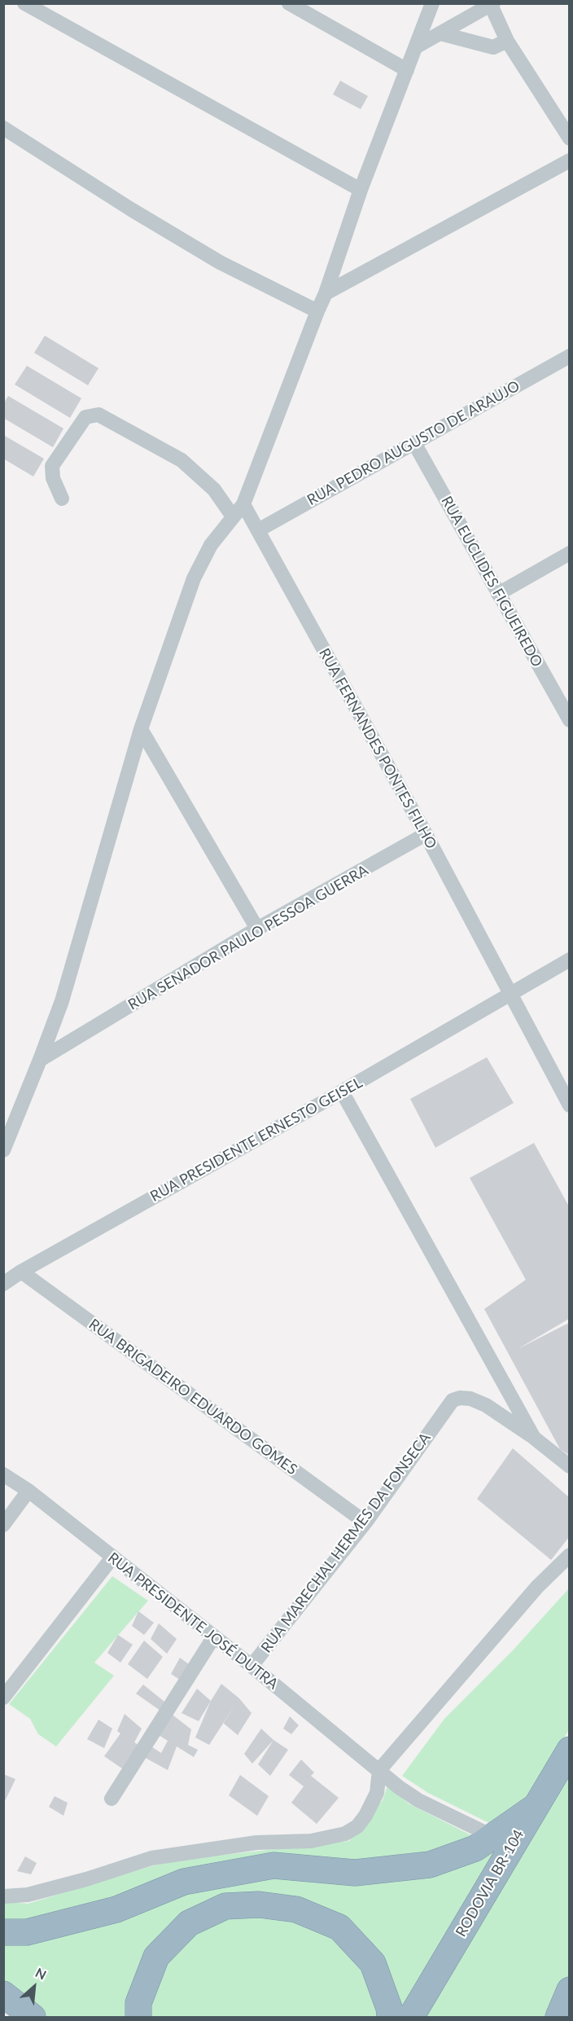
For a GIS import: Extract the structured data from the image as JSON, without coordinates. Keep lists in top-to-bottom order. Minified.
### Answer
{"streets":{"highway":["RODOVIA BR-104"],"street":["RUA PEDRO AUGUSTO DE ARAUJO","RUA EUCLIDES FIGUEIREDO","RUA FERNANDES PONTES FILHO","RUA SENADOR PAULO PESSOA GUERRA","RUA PRESIDENTE ERNESTO GEISEL","RUA BRIGADEIRO EDUARDO GOMES","RUA MARECHAL HERMES DA FONSECA","RUA PRESIDENTE JOSÉ DUTRA"]},"crossings":[["RUA PEDRO AUGUSTO DE ARAUJO","RUA EUCLIDES FIGUEIREDO"],["RUA PEDRO AUGUSTO DE ARAUJO","RUA FERNANDES PONTES FILHO"],["RUA FERNANDES PONTES FILHO","RUA SENADOR PAULO PESSOA GUERRA"],["RUA FERNANDES PONTES FILHO","RUA PRESIDENTE ERNESTO GEISEL"],["RUA PRESIDENTE ERNESTO GEISEL","RUA BRIGADEIRO EDUARDO GOMES"],["RUA BRIGADEIRO EDUARDO GOMES","RUA MARECHAL HERMES DA FONSECA"],["RUA MARECHAL HERMES DA FONSECA","RUA PRESIDENTE JOSÉ DUTRA"]],"north":"top right"}
